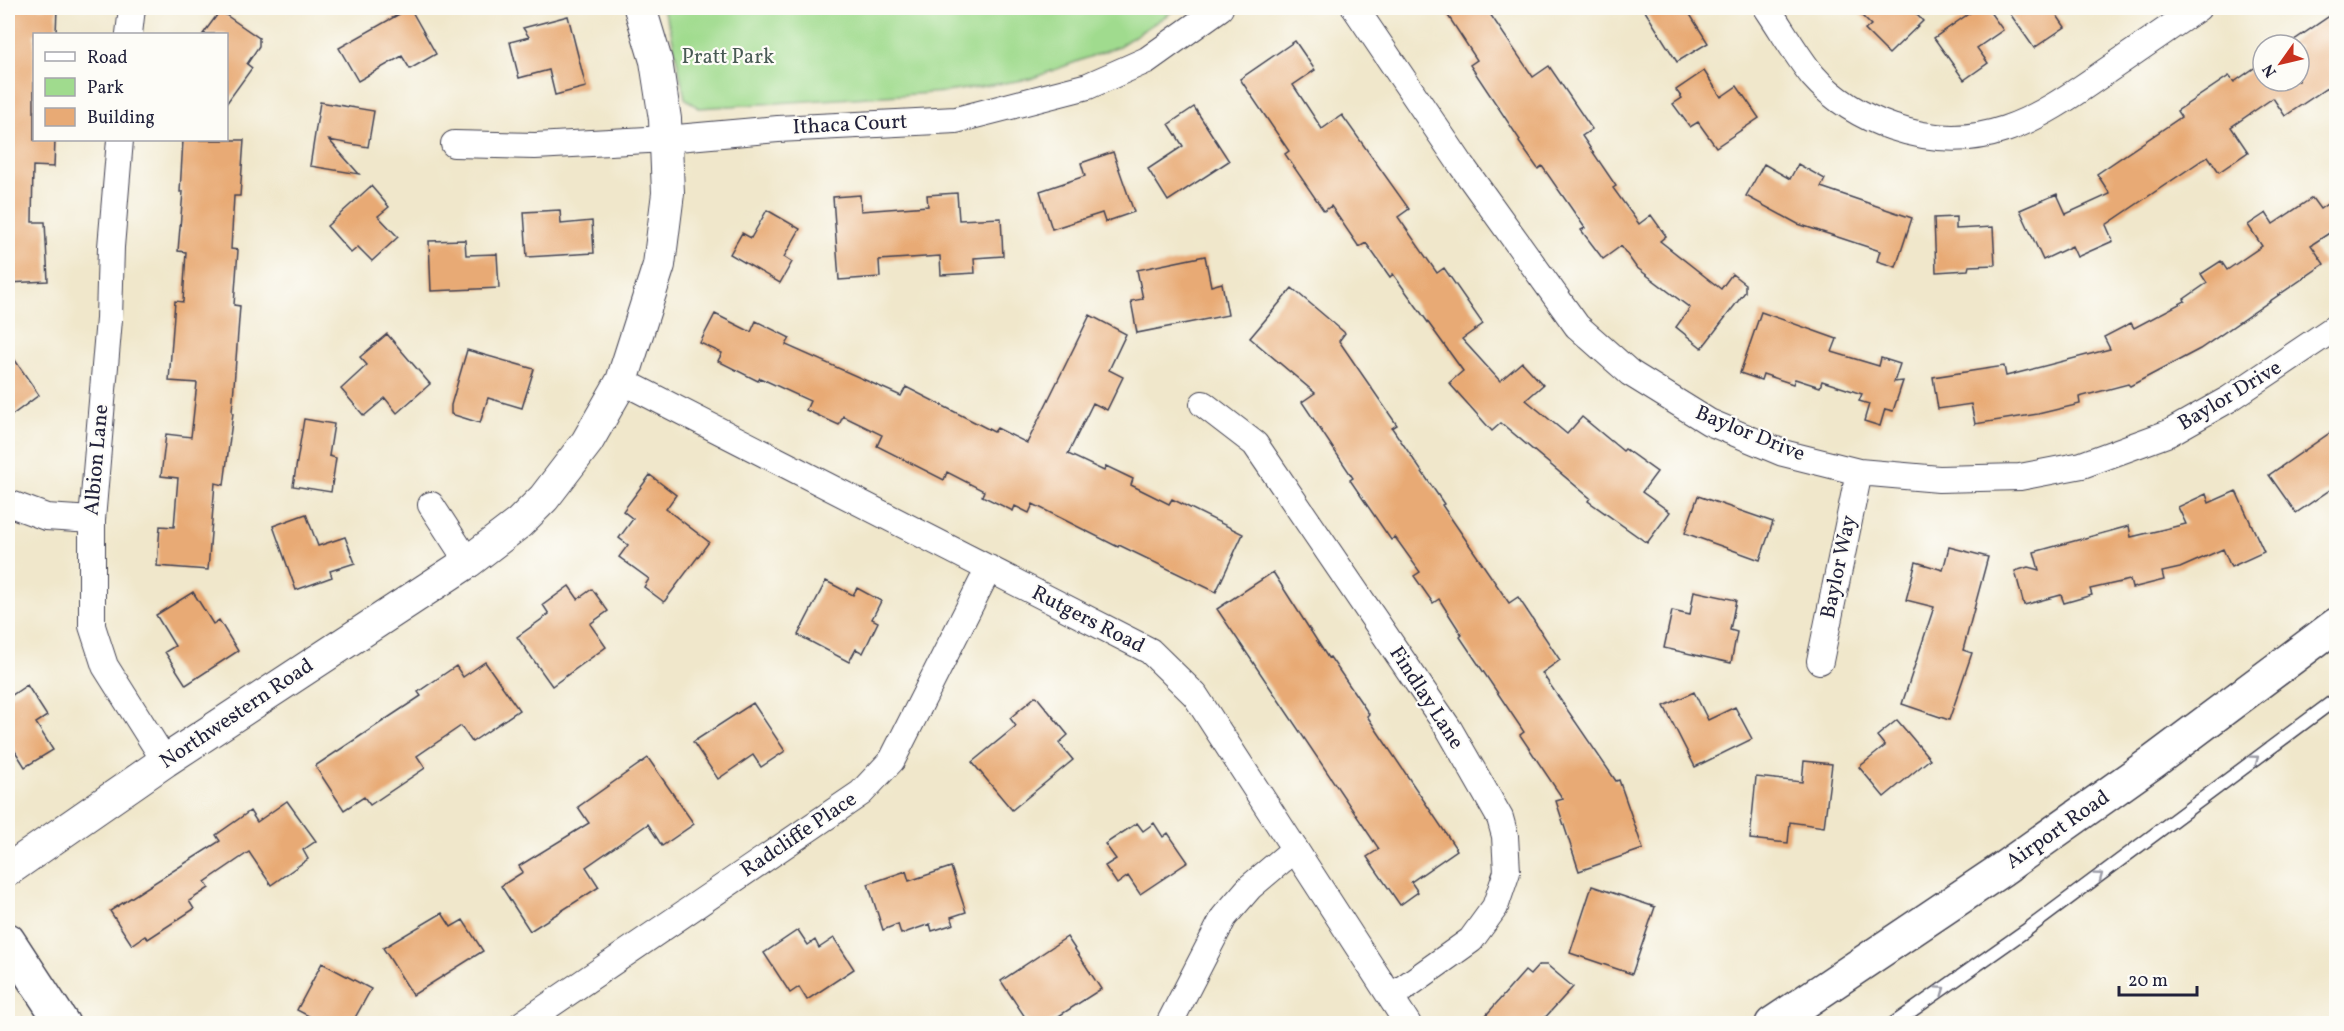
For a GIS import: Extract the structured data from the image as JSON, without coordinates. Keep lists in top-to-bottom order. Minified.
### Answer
{"streets":{"main road":["Airport Road"],"street":["Ithaca Court","Baylor Drive","Albion Lane","Baylor Way","Rutgers Road","Findlay Lane","Northwestern Road","Radcliffe Place"]},"crossings":[["Ithaca Court","Northwestern Road"],["Baylor Drive","Baylor Way"],["Albion Lane","Northwestern Road"],["Rutgers Road","Findlay Lane"],["Rutgers Road","Northwestern Road"],["Rutgers Road","Radcliffe Place"]],"parks":["Pratt Park"],"legend":["Road","Park","Building"],"scale_bar":"20 m","north":"bottom left"}
